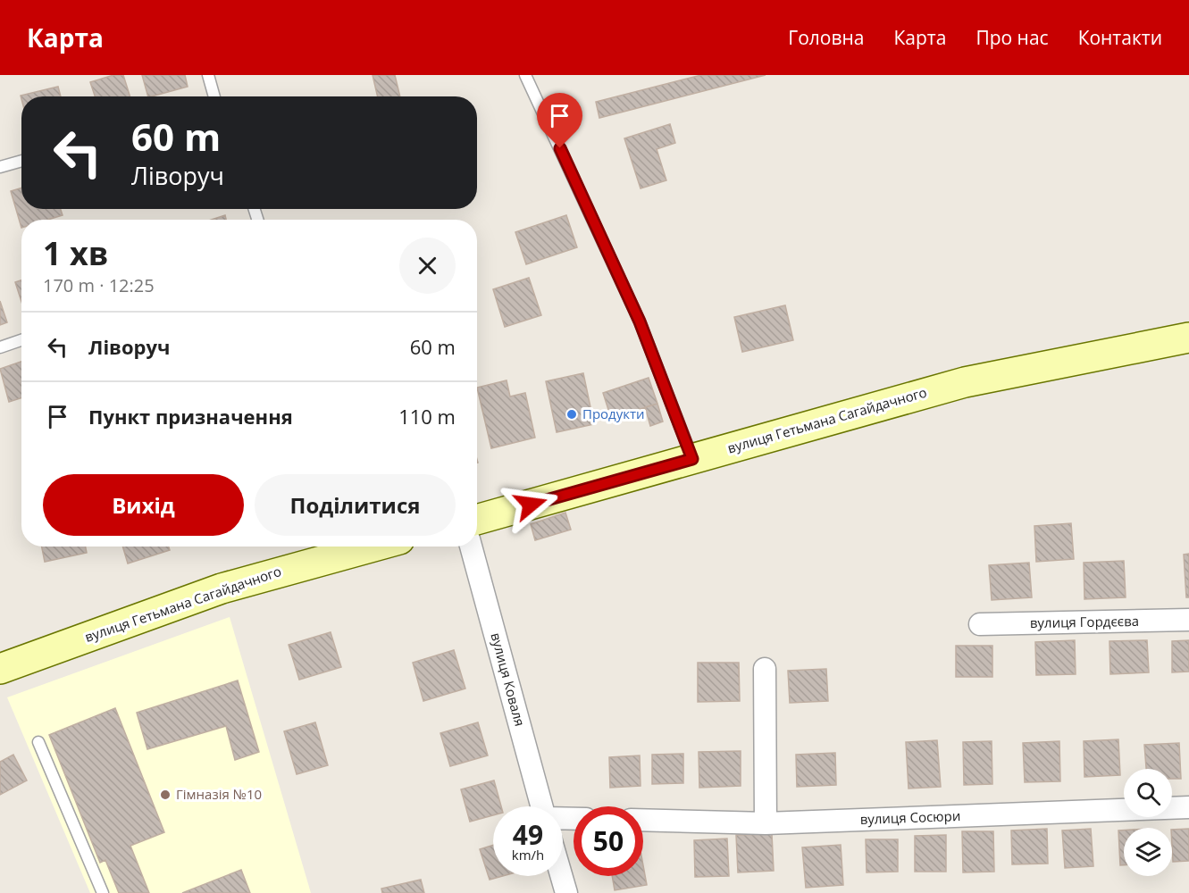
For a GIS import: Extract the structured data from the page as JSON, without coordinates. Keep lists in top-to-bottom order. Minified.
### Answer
{"streets":{"main road":["вулиця Гетьмана Сагайдачного"],"street":["вулиця Гордєєва","вулиця Коваля","вулиця Сосюри"]},"places":["Продукти","Гімназія №10"],"page":{"header":"Карта","nav":["Головна","Карта","Про нас","Контакти"],"turn":["60 m","Ліворуч"],"heading":["1 хв","170 m · 12:25"],"list":[{"name":"Ліворуч","value":"60 m"},{"name":"Пункт призначення","value":"110 m"}],"buttons":["Вихід","Поділитися"],"speed":"49 km/h","limit":"50"}}
